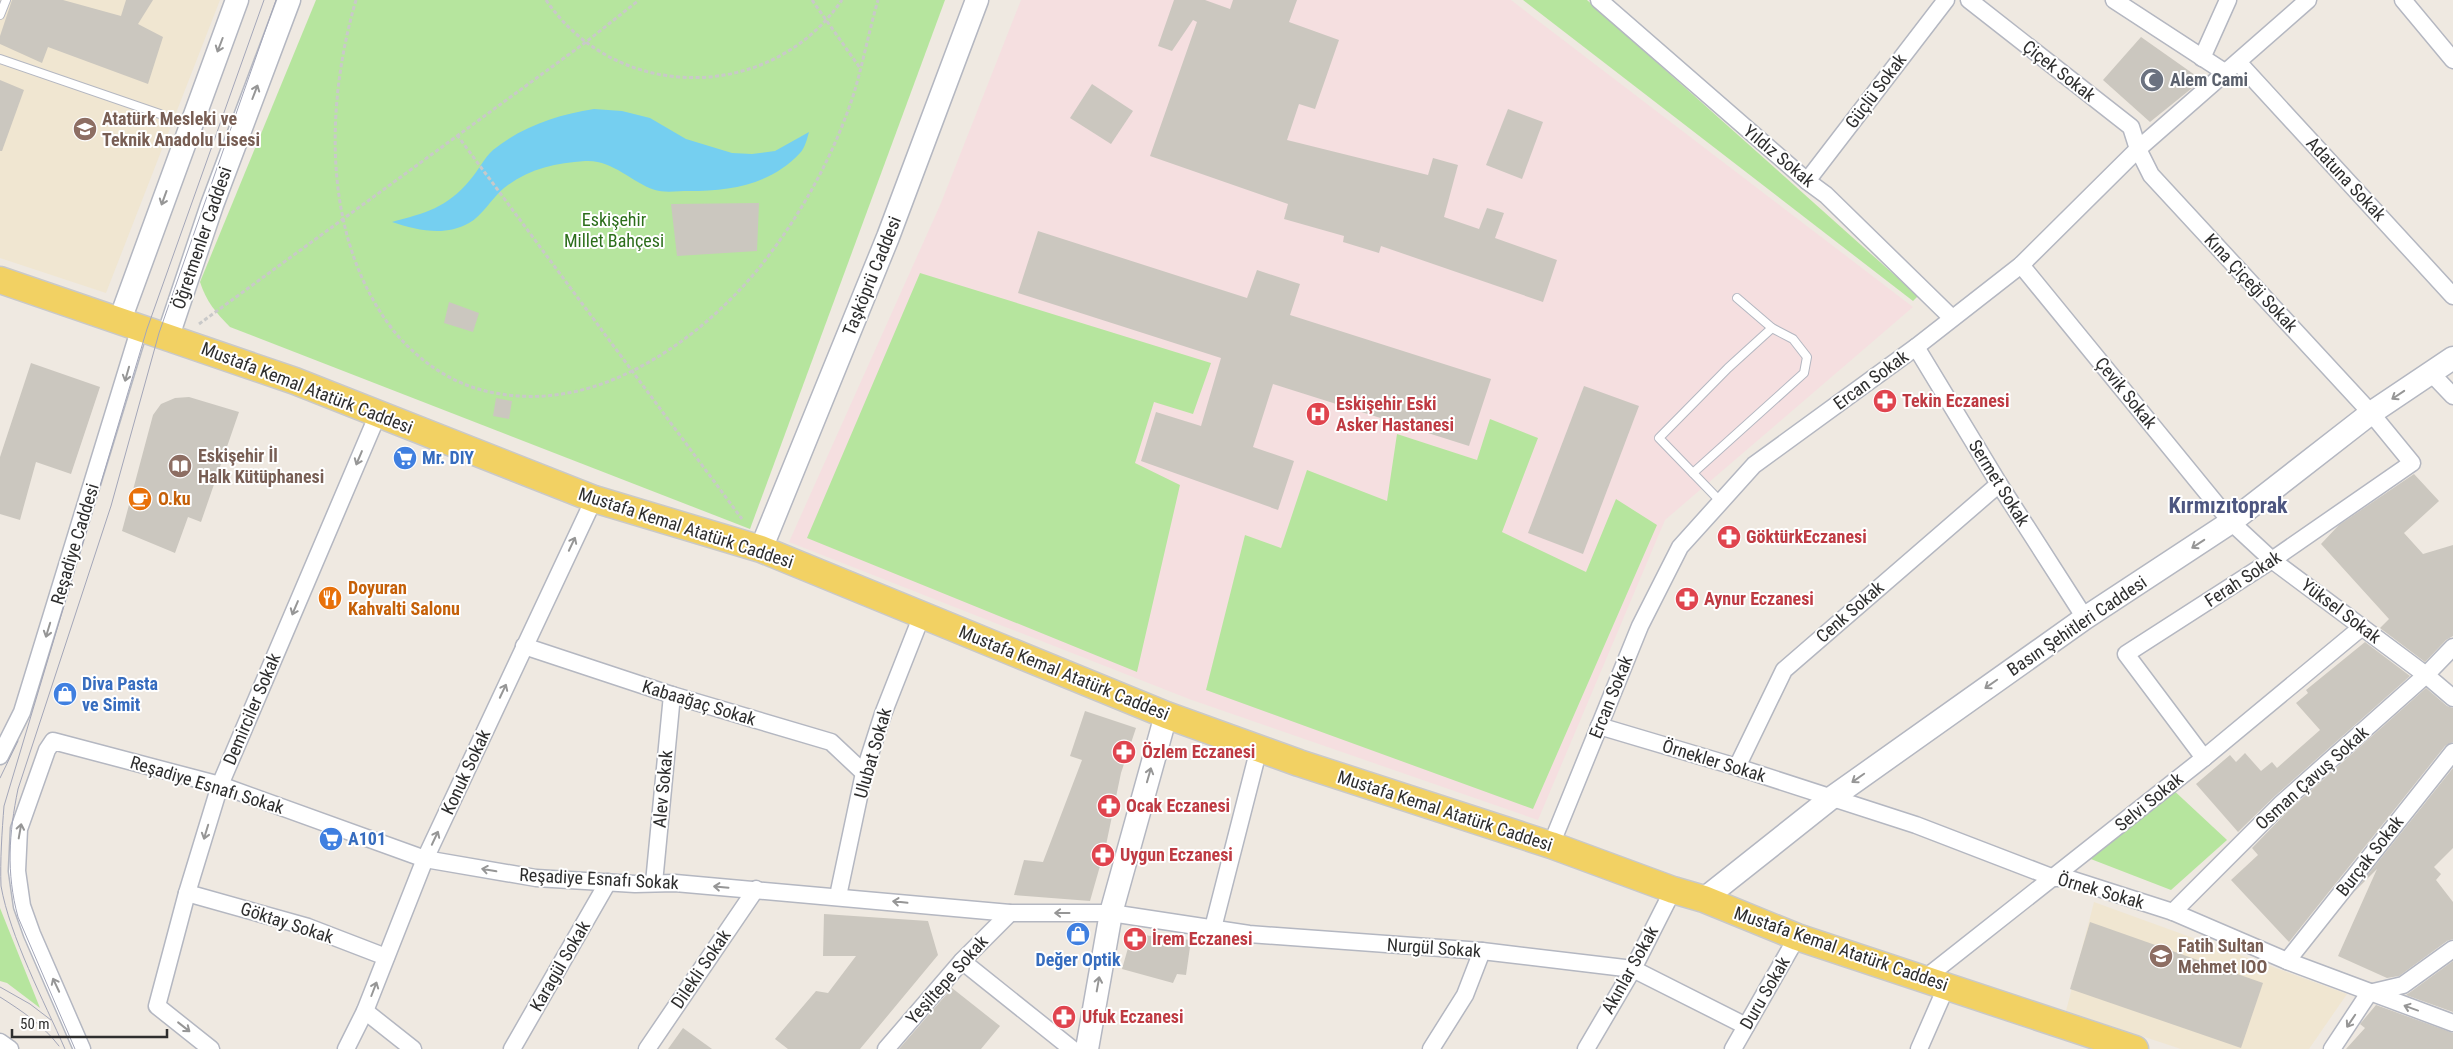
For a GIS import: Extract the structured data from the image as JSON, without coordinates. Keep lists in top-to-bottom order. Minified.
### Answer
{"streets":{"main road":["Öğretmenler Caddesi","Taşköprü Caddesi","Mustafa Kemal Atatürk Caddesi","Basın Şehitleri Caddesi"],"street":["Çiçek Sokak","Güçlü Sokak","Yıldız Sokak","Adatuna Sokak","Kına Çiçeği Sokak","Ercan Sokak","Çevik Sokak","Sermet Sokak","Reşadiye Caddesi","Ferah Sokak","Yüksel Sokak","Cenk Sokak","Kabaağaç Sokak","Demirciler Sokak","Ulubat Sokak","Örnekler Sokak","Konuk Sokak","Osman Çavuş Sokak","Reşadiye Esnafı Sokak","Alev Sokak","Selvi Sokak","Burçak Sokak","Örnek Sokak","Göktay Sokak","Nurgül Sokak","Karagül Sokak","Dilekli Sokak","Akınlar Sokak","Yeşiltepe Sokak","Duru Sokak"]},"crossings":[["Çiçek Sokak","Kına Çiçeği Sokak"],["Çiçek Sokak","Ercan Sokak"],["Güçlü Sokak","Yıldız Sokak"],["Yıldız Sokak","Ercan Sokak"],["Adatuna Sokak","Ercan Sokak"],["Öğretmenler Caddesi","Mustafa Kemal Atatürk Caddesi"],["Taşköprü Caddesi","Mustafa Kemal Atatürk Caddesi"],["Kına Çiçeği Sokak","Ercan Sokak"],["Kına Çiçeği Sokak","Ferah Sokak"],["Kına Çiçeği Sokak","Basın Şehitleri Caddesi"],["Ercan Sokak","Mustafa Kemal Atatürk Caddesi"],["Ercan Sokak","Çevik Sokak"],["Ercan Sokak","Sermet Sokak"],["Ercan Sokak","Örnekler Sokak"],["Mustafa Kemal Atatürk Caddesi","Reşadiye Caddesi"],["Mustafa Kemal Atatürk Caddesi","Basın Şehitleri Caddesi"],["Mustafa Kemal Atatürk Caddesi","Demirciler Sokak"],["Mustafa Kemal Atatürk Caddesi","Ulubat Sokak"],["Mustafa Kemal Atatürk Caddesi","Konuk Sokak"],["Mustafa Kemal Atatürk Caddesi","Selvi Sokak"],["Mustafa Kemal Atatürk Caddesi","Akınlar Sokak"],["Mustafa Kemal Atatürk Caddesi","Duru Sokak"],["Çevik Sokak","Yüksel Sokak"],["Çevik Sokak","Basın Şehitleri Caddesi"],["Sermet Sokak","Cenk Sokak"],["Sermet Sokak","Basın Şehitleri Caddesi"],["Ferah Sokak","Yüksel Sokak"],["Ferah Sokak","Basın Şehitleri Caddesi"],["Ferah Sokak","Selvi Sokak"],["Yüksel Sokak","Basın Şehitleri Caddesi"],["Yüksel Sokak","Osman Çavuş Sokak"],["Yüksel Sokak","Selvi Sokak"],["Cenk Sokak","Örnekler Sokak"],["Basın Şehitleri Caddesi","Örnekler Sokak"],["Basın Şehitleri Caddesi","Örnek Sokak"],["Kabaağaç Sokak","Ulubat Sokak"],["Kabaağaç Sokak","Konuk Sokak"],["Kabaağaç Sokak","Alev Sokak"],["Demirciler Sokak","Reşadiye Esnafı Sokak"],["Demirciler Sokak","Göktay Sokak"],["Ulubat Sokak","Reşadiye Esnafı Sokak"],["Örnekler Sokak","Örnek Sokak"],["Konuk Sokak","Reşadiye Esnafı Sokak"],["Konuk Sokak","Göktay Sokak"],["Osman Çavuş Sokak","Örnek Sokak"],["Reşadiye Esnafı Sokak","Alev Sokak"],["Reşadiye Esnafı Sokak","Nurgül Sokak"],["Reşadiye Esnafı Sokak","Karagül Sokak"],["Reşadiye Esnafı Sokak","Dilekli Sokak"],["Reşadiye Esnafı Sokak","Yeşiltepe Sokak"],["Selvi Sokak","Örnek Sokak"],["Burçak Sokak","Örnek Sokak"],["Nurgül Sokak","Akınlar Sokak"],["Nurgül Sokak","Duru Sokak"]],"one_way":["Reşadiye Caddesi","Basın Şehitleri Caddesi","Demirciler Sokak","Konuk Sokak"],"districts":["Kırmızıtoprak"],"parks":["Eskişehir Millet Bahçesi"],"places":{"mosque":["Alem Cami"],"school or university":["Atatürk Mesleki ve Teknik Anadolu Lisesi","Fatih Sultan Mehmet IOO"],"pharmacy":["Tekin Eczanesi","GöktürkEczanesi","Aynur Eczanesi","Özlem Eczanesi","Ocak Eczanesi","Uygun Eczanesi","İrem Eczanesi","Ufuk Eczanesi"],"hospital":["Eskişehir Eski Asker Hastanesi"],"supermarket":["Mr. DIY","A101"],"library":["Eskişehir İl Halk Kütüphanesi"],"cafe":["O.ku"],"restaurant":["Doyuran Kahvalti Salonu"],"shop":["Diva Pasta ve Simit","Değer Optik"]},"scale_bar":"50 m"}
